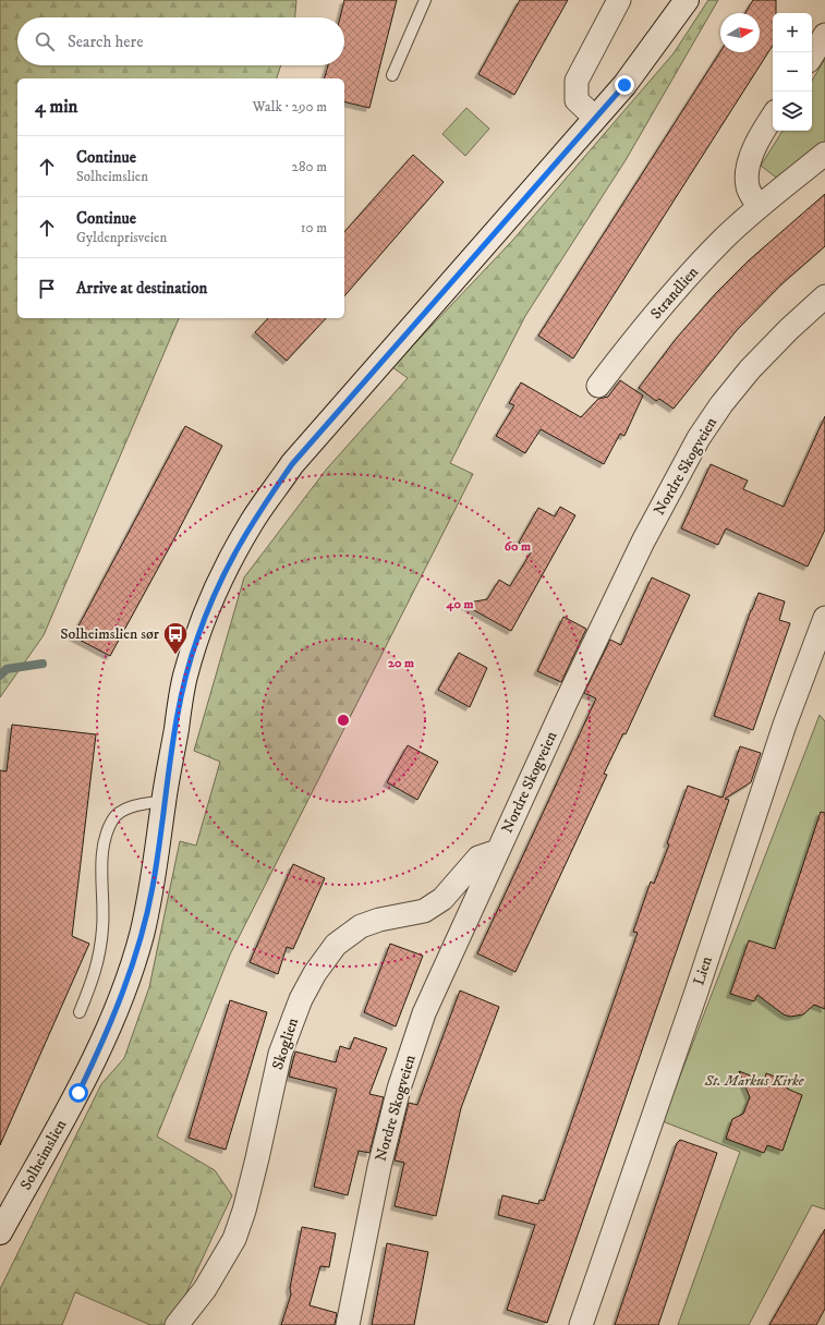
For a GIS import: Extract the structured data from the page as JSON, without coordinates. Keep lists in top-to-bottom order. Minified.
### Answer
{"streets":{"street":["Strandlien","Nordre Skogveien","Lien","Skoglien","Solheimslien"]},"crossings":[["Nordre Skogveien","Skoglien"]],"parks":["St. Markus Kirke"],"places":{"bus stop":["Solheimslien sør"]},"north":"right","page":{"map_buttons":["+","−"],"search":"Search here","heading":["4 min","Walk · 290 m"],"list":[["Continue","Solheimslien","280 m"],["Continue","Gyldenprisveien","10 m"],"Arrive at destination"]},"rings":["60 m","40 m","20 m"]}
